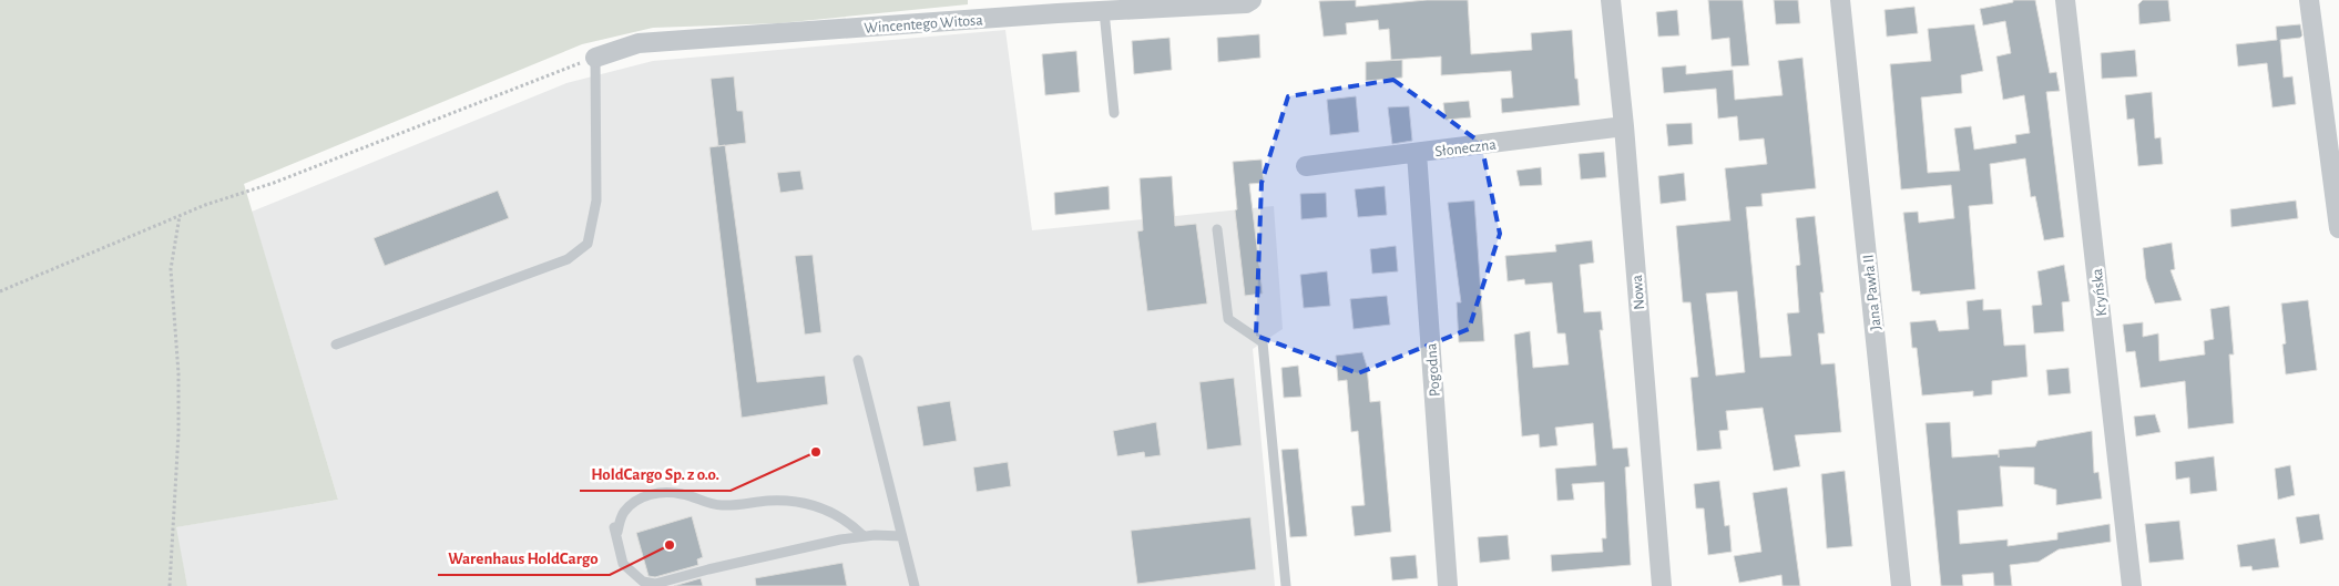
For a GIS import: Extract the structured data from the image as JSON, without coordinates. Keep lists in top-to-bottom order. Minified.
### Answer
{"streets":{"street":["Wincentego Witosa","Słoneczna","Nowa","Jana Pawła II","Kryńska","Pogodna"]},"crossings":[["Słoneczna","Nowa"],["Słoneczna","Pogodna"]],"places":["HoldCargo Sp. z o.o.","Warenhaus HoldCargo"]}
